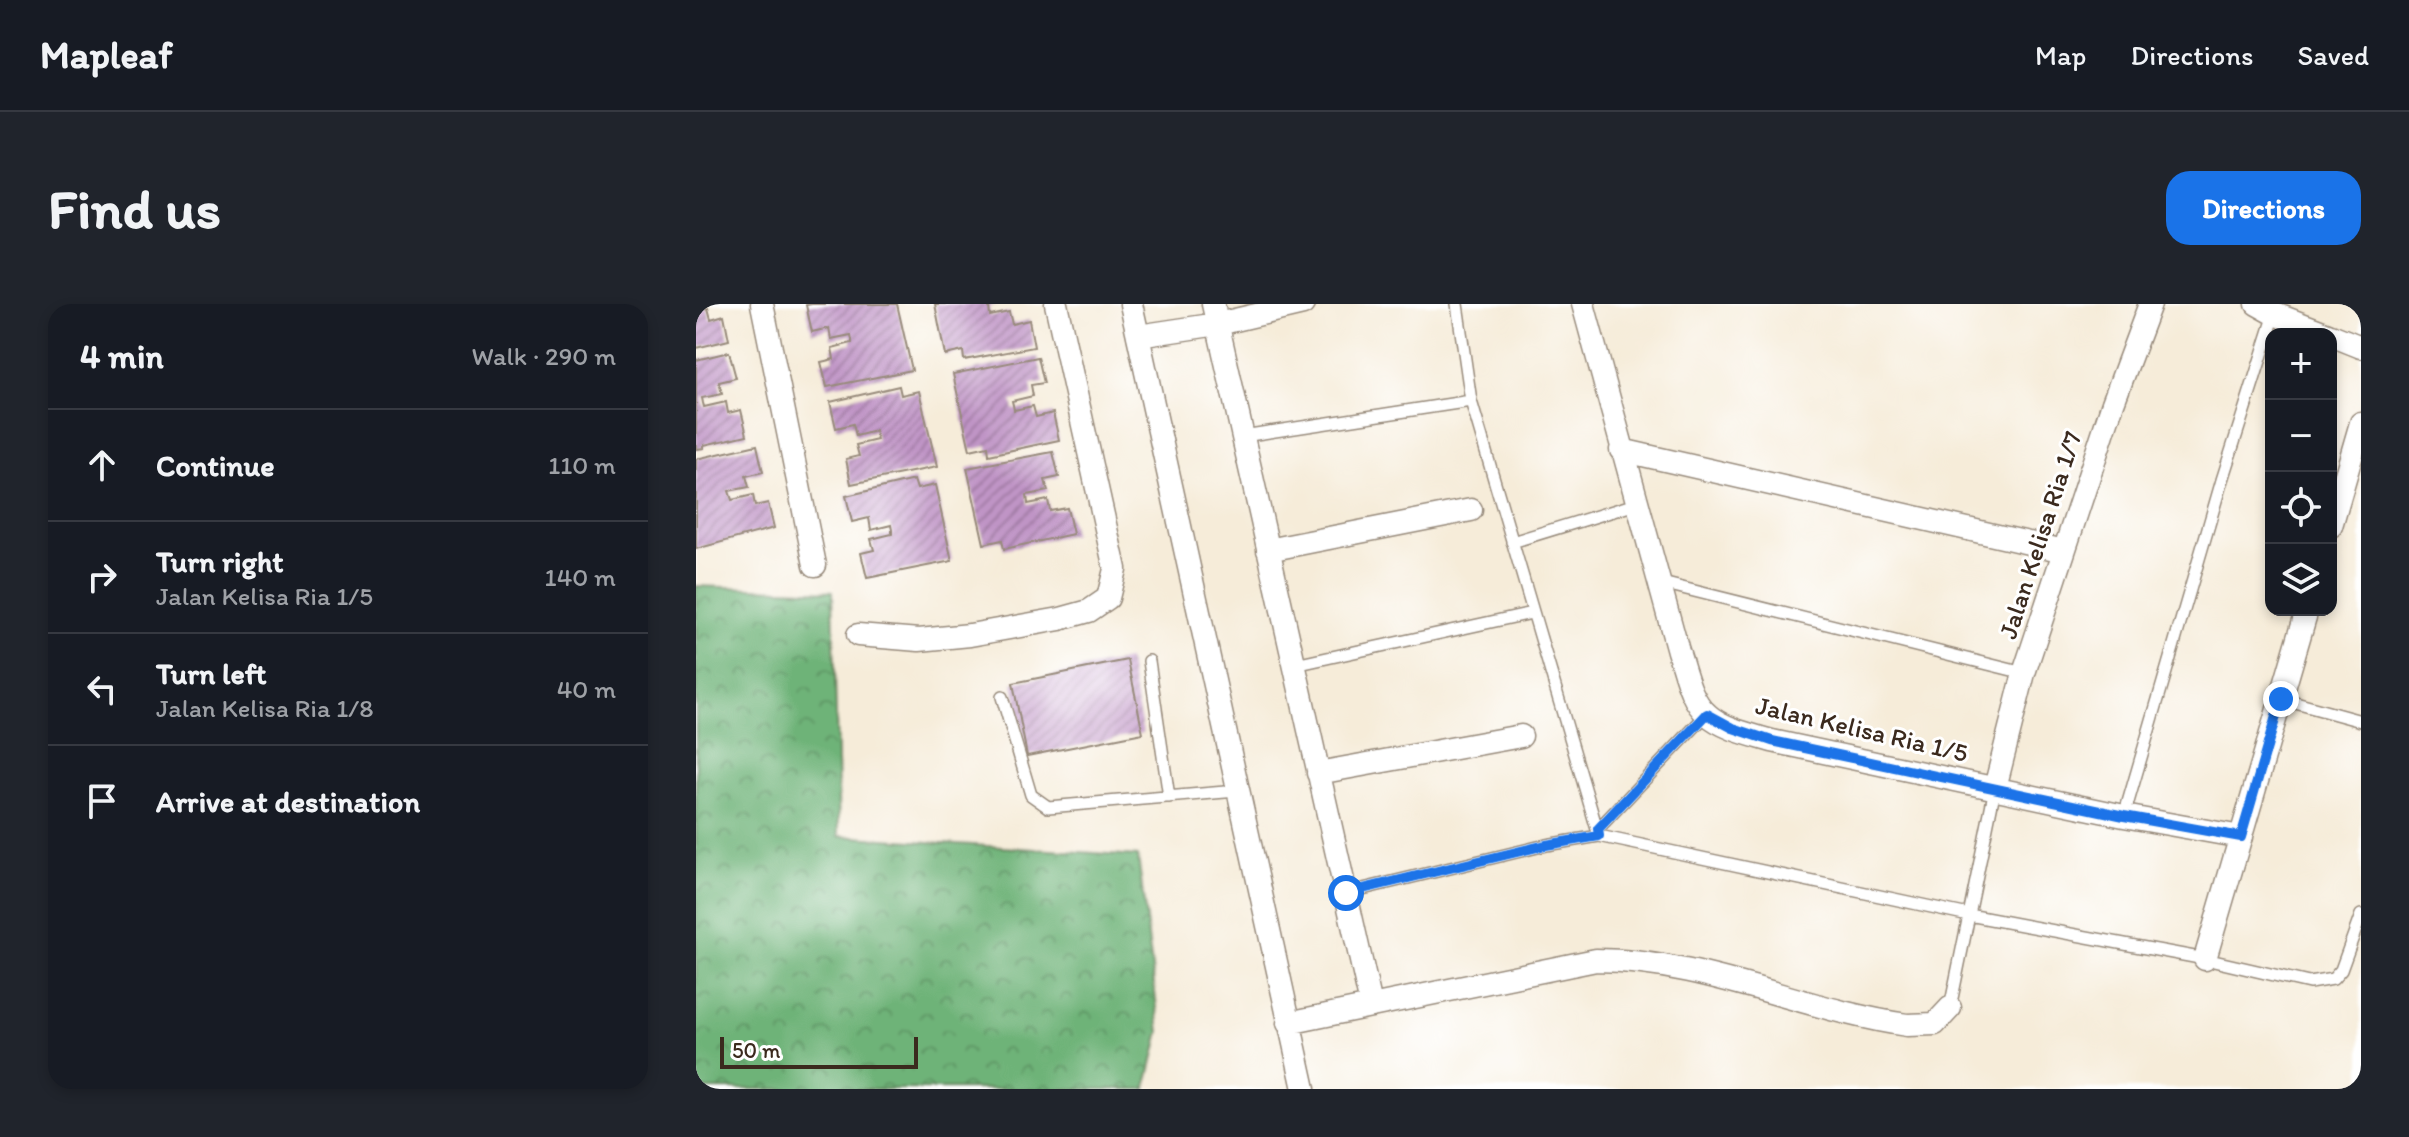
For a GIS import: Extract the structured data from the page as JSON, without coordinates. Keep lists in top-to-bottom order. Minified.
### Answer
{"streets":{"street":["Jalan Kelisa Ria 1/7","Jalan Kelisa Ria 1/5"]},"crossings":[["Jalan Kelisa Ria 1/7","Jalan Kelisa Ria 1/5"]],"scale_bar":"50 m","page":{"header":"Mapleaf","nav":["Map","Directions","Saved"],"buttons":"Directions","title":"Find us","heading":["4 min","Walk · 290 m"],"map_buttons":["+","−"],"list":[["Continue","110 m"],["Turn right","Jalan Kelisa Ria 1/5","140 m"],["Turn left","Jalan Kelisa Ria 1/8","40 m"],"Arrive at destination"],"scale":"50 m"}}
